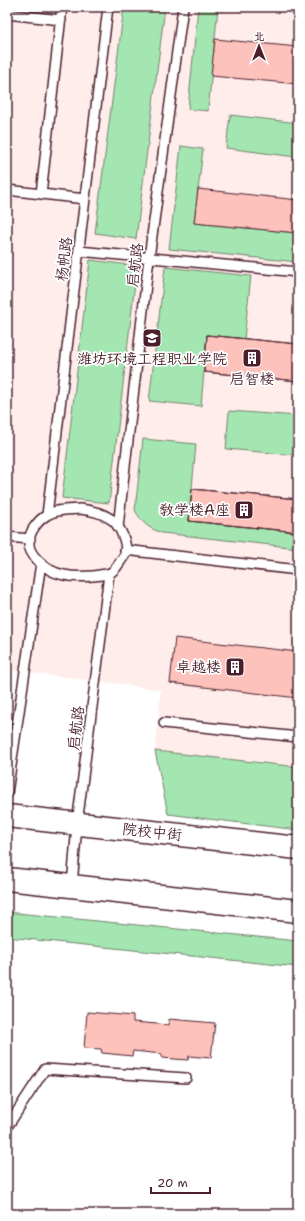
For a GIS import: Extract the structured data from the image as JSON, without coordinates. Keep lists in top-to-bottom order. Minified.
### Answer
{"streets":{"main road":["院校中街"],"lane":["杨帆路","启航路"]},"crossings":[["杨帆路","启航路"],["启航路","院校中街"]],"places":{"school or university":["潍坊环境工程职业学院"],"building":["启智楼","教学楼A座","卓越楼"]},"scale_bar":"20 m","north":"top"}
